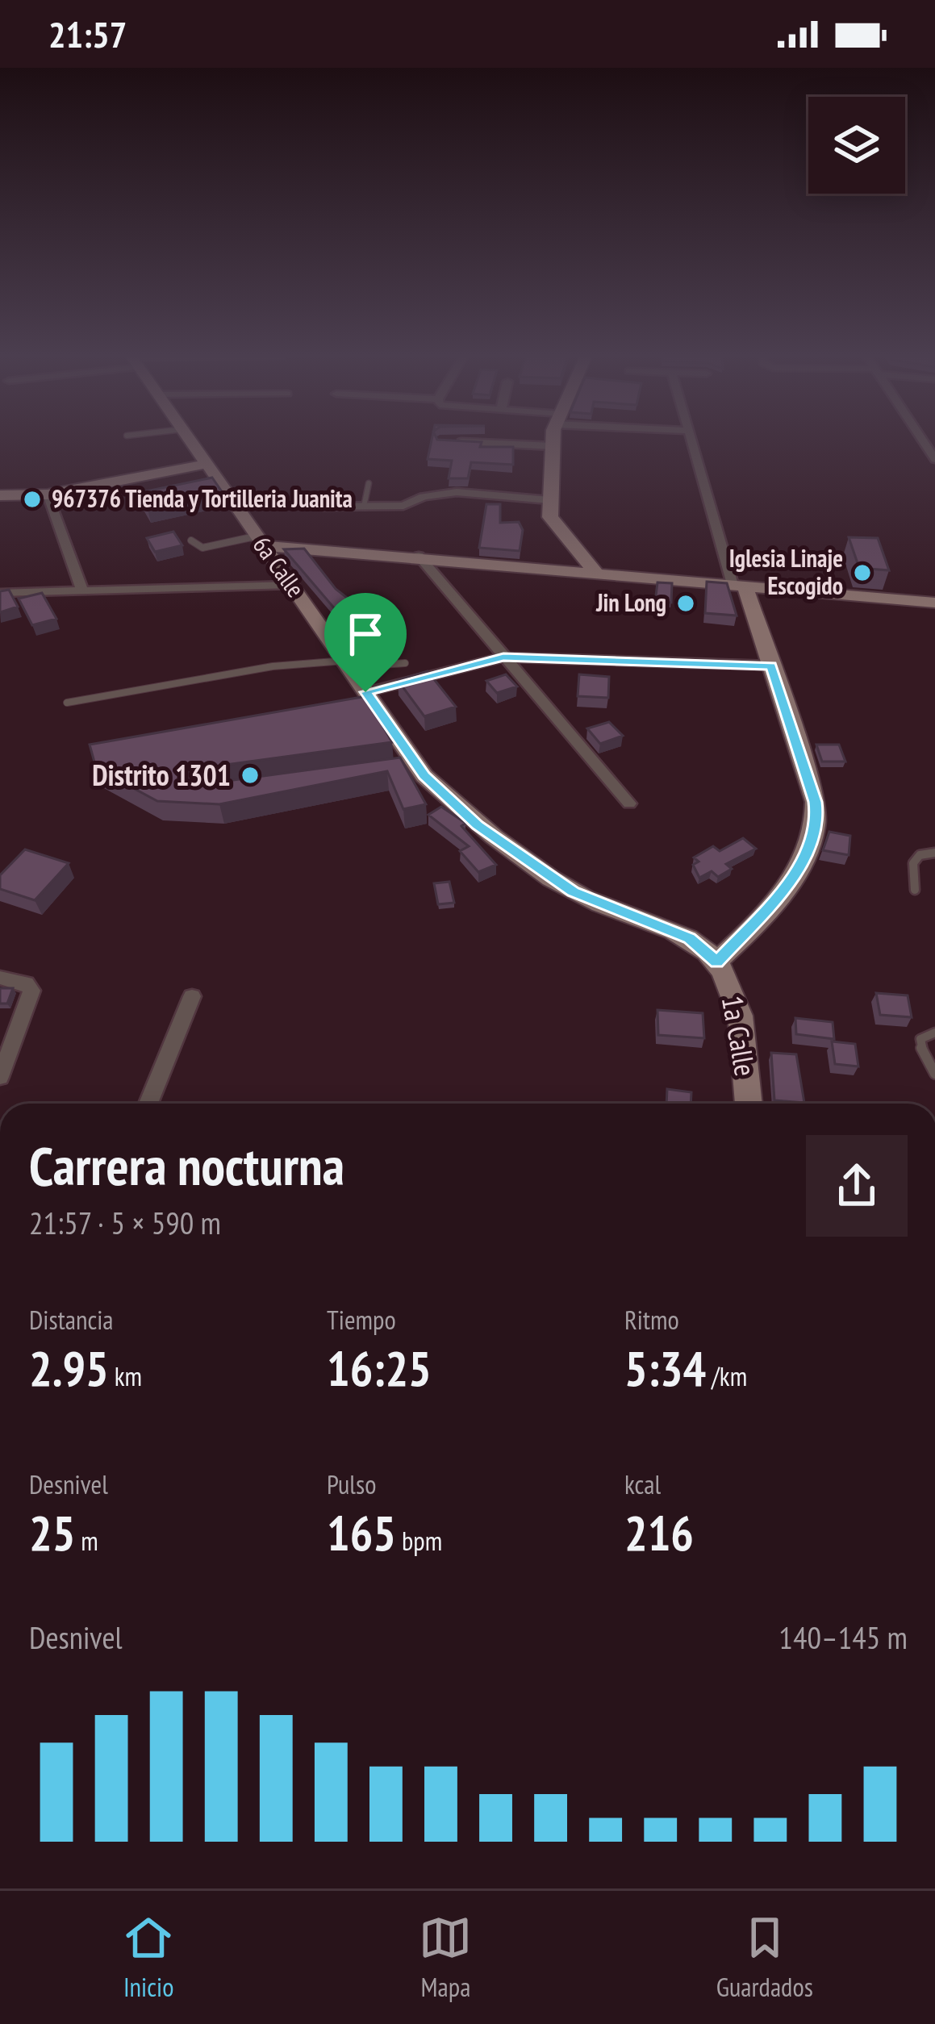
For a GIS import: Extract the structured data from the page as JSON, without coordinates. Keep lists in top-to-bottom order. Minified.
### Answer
{"streets":{"street":["6a Calle","1a Calle"]},"crossings":[["6a Calle","1a Calle"]],"places":["967376 Tienda y Tortilleria Juanita","Iglesia Linaje Escogido","Jin Long","Distrito 1301"],"page":{"status":"21:57","heading":["Carrera nocturna","21:57 · 5 × 590 m"],"stats":[["Distancia","2.95 km"],["Tiempo","16:25"],["Ritmo","5:34 /km"],["Desnivel","25 m"],["Pulso","165 bpm"],["kcal","216"]],"chart":["Desnivel","140–145 m"],"tabs":["Inicio","Mapa","Guardados"]}}
